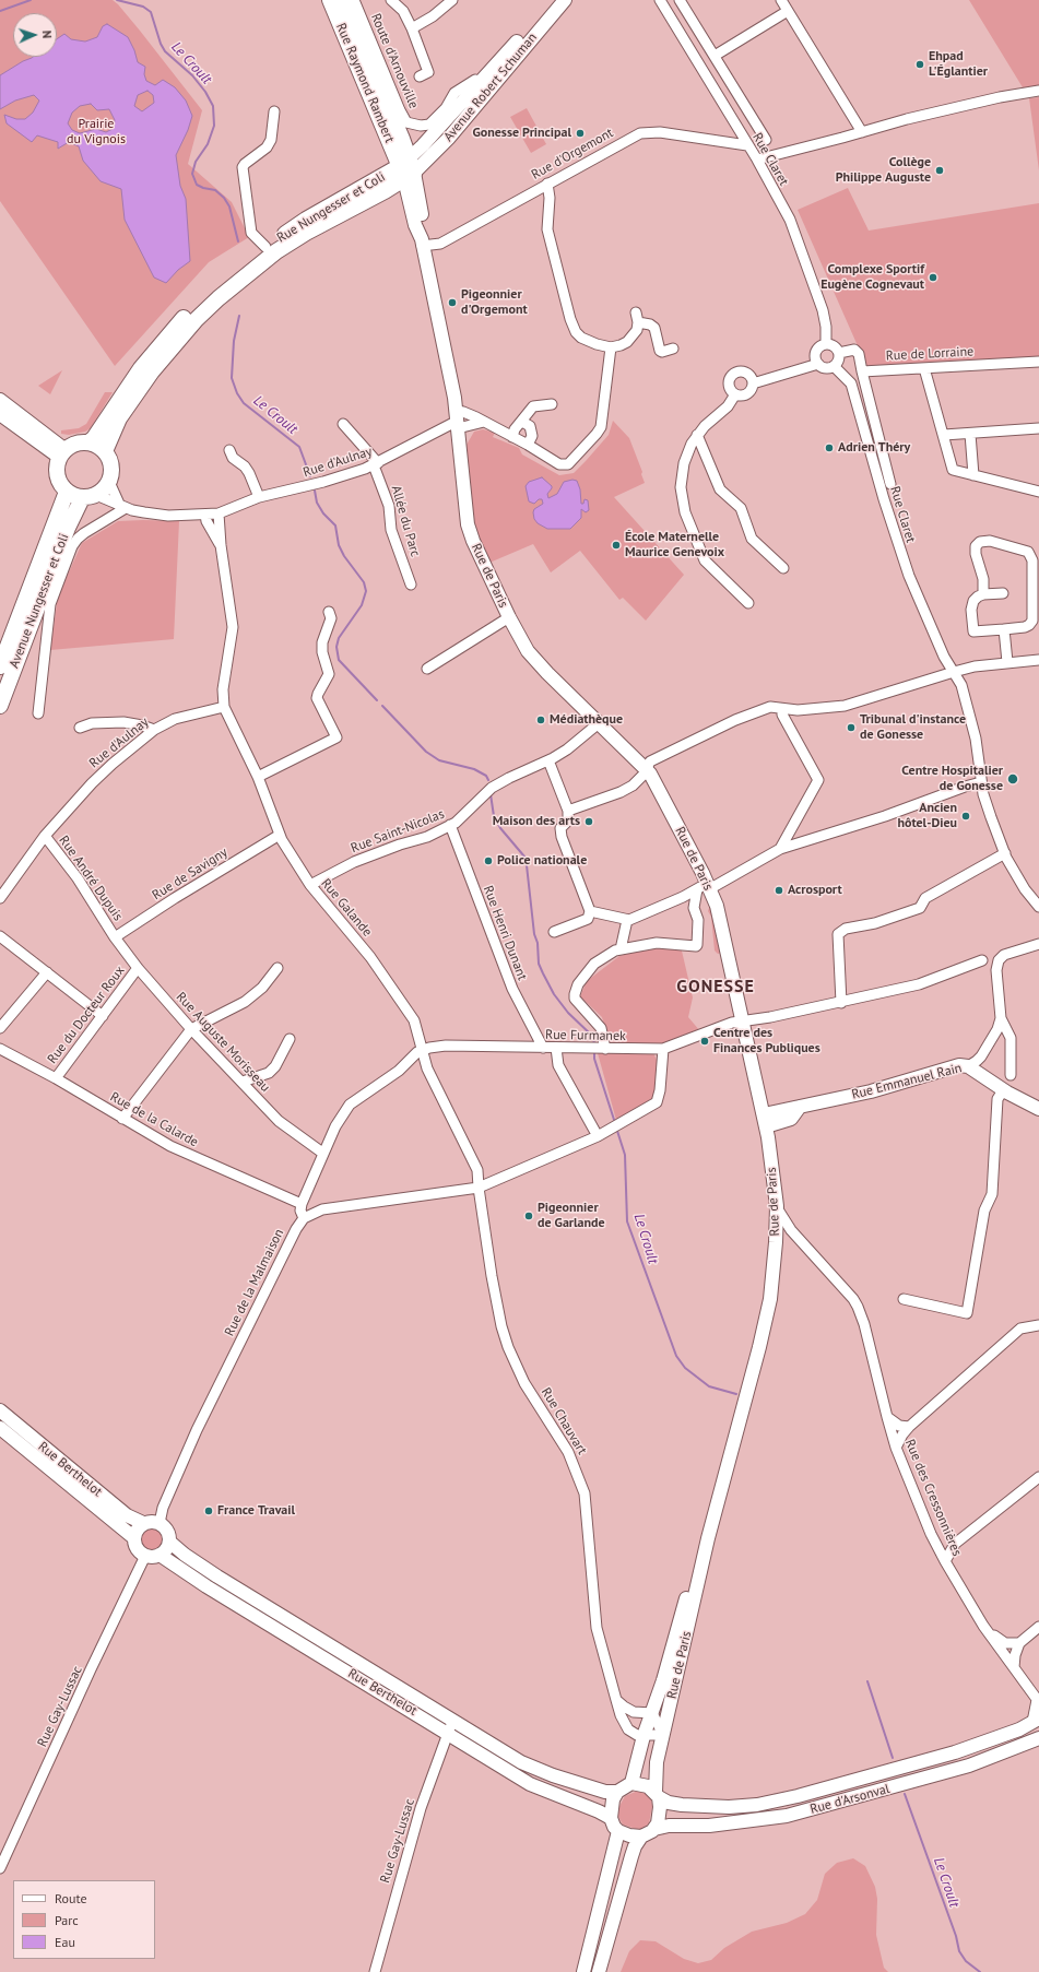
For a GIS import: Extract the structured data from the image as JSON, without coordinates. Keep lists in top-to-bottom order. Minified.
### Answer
{"streets":{"main road":["Rue Raymond Rambert","Avenue Robert Schuman","Rue Nungesser et Coli","Rue de Paris","Avenue Nungesser et Coli","Rue Emmanuel Rain","Rue Berthelot","Rue d'Arsonval"],"street":["Route d'Arnouville","Rue d'Orgemont","Rue Claret","Rue de Lorraine","Rue d'Aulnay","Allée du Parc","Rue Saint-Nicolas","Rue de Savigny","Rue André Dupuis","Rue Galande","Rue Henri Dunant","Rue du Docteur Roux","Rue Furmanek","Rue Auguste Morisseau","Rue de la Calarde","Rue de la Malmaison","Rue Chauvart","Rue des Cressonnières","Rue Gay-Lussac"]},"crossings":[["Rue Raymond Rambert","Avenue Robert Schuman"],["Rue Raymond Rambert","Rue Nungesser et Coli"],["Rue Raymond Rambert","Rue de Paris"],["Avenue Robert Schuman","Rue Nungesser et Coli"],["Avenue Robert Schuman","Rue de Paris"],["Rue d'Orgemont","Rue Claret"],["Rue d'Orgemont","Rue de Paris"],["Rue Nungesser et Coli","Rue d'Aulnay"],["Rue Nungesser et Coli","Rue de Paris"],["Rue Nungesser et Coli","Avenue Nungesser et Coli"],["Rue d'Aulnay","Allée du Parc"],["Rue d'Aulnay","Rue de Paris"],["Rue d'Aulnay","Avenue Nungesser et Coli"],["Rue d'Aulnay","Rue André Dupuis"],["Rue d'Aulnay","Rue Galande"],["Rue de Paris","Rue Saint-Nicolas"],["Rue de Paris","Rue Furmanek"],["Rue de Paris","Rue Emmanuel Rain"],["Rue de Paris","Rue Chauvart"],["Rue de Paris","Rue Berthelot"],["Rue de Paris","Rue des Cressonnières"],["Rue de Paris","Rue d'Arsonval"],["Rue Saint-Nicolas","Rue Galande"],["Rue Saint-Nicolas","Rue Henri Dunant"],["Rue de Savigny","Rue André Dupuis"],["Rue de Savigny","Rue Galande"],["Rue de Savigny","Rue Auguste Morisseau"],["Rue André Dupuis","Rue Auguste Morisseau"],["Rue Galande","Rue Furmanek"],["Rue Galande","Rue Chauvart"],["Rue Henri Dunant","Rue Furmanek"],["Rue du Docteur Roux","Rue Auguste Morisseau"],["Rue du Docteur Roux","Rue de la Calarde"],["Rue de la Malmaison","Rue Berthelot"],["Rue de la Malmaison","Rue Gay-Lussac"],["Rue Berthelot","Rue Gay-Lussac"],["Rue Berthelot","Rue d'Arsonval"],["Rue des Cressonnières","Rue d'Arsonval"]],"districts":["GONESSE"],"water":["Le Croult"],"parks":["Prairie du Vignois"],"places":["Ehpad L'Églantier","Gonesse Principal","Collège Philippe Auguste","Complexe Sportif Eugène Cognevaut","Pigeonnier d'Orgemont","Adrien Théry","École Maternelle Maurice Genevoix","Médiathèque","Tribunal d'instance de Gonesse","Centre Hospitalier de Gonesse","Ancien hôtel-Dieu","Maison des arts","Police nationale","Acrosport","Centre des Finances Publiques","Pigeonnier de Garlande","France Travail"],"legend":["Route","Parc","Eau"],"north":"right"}
